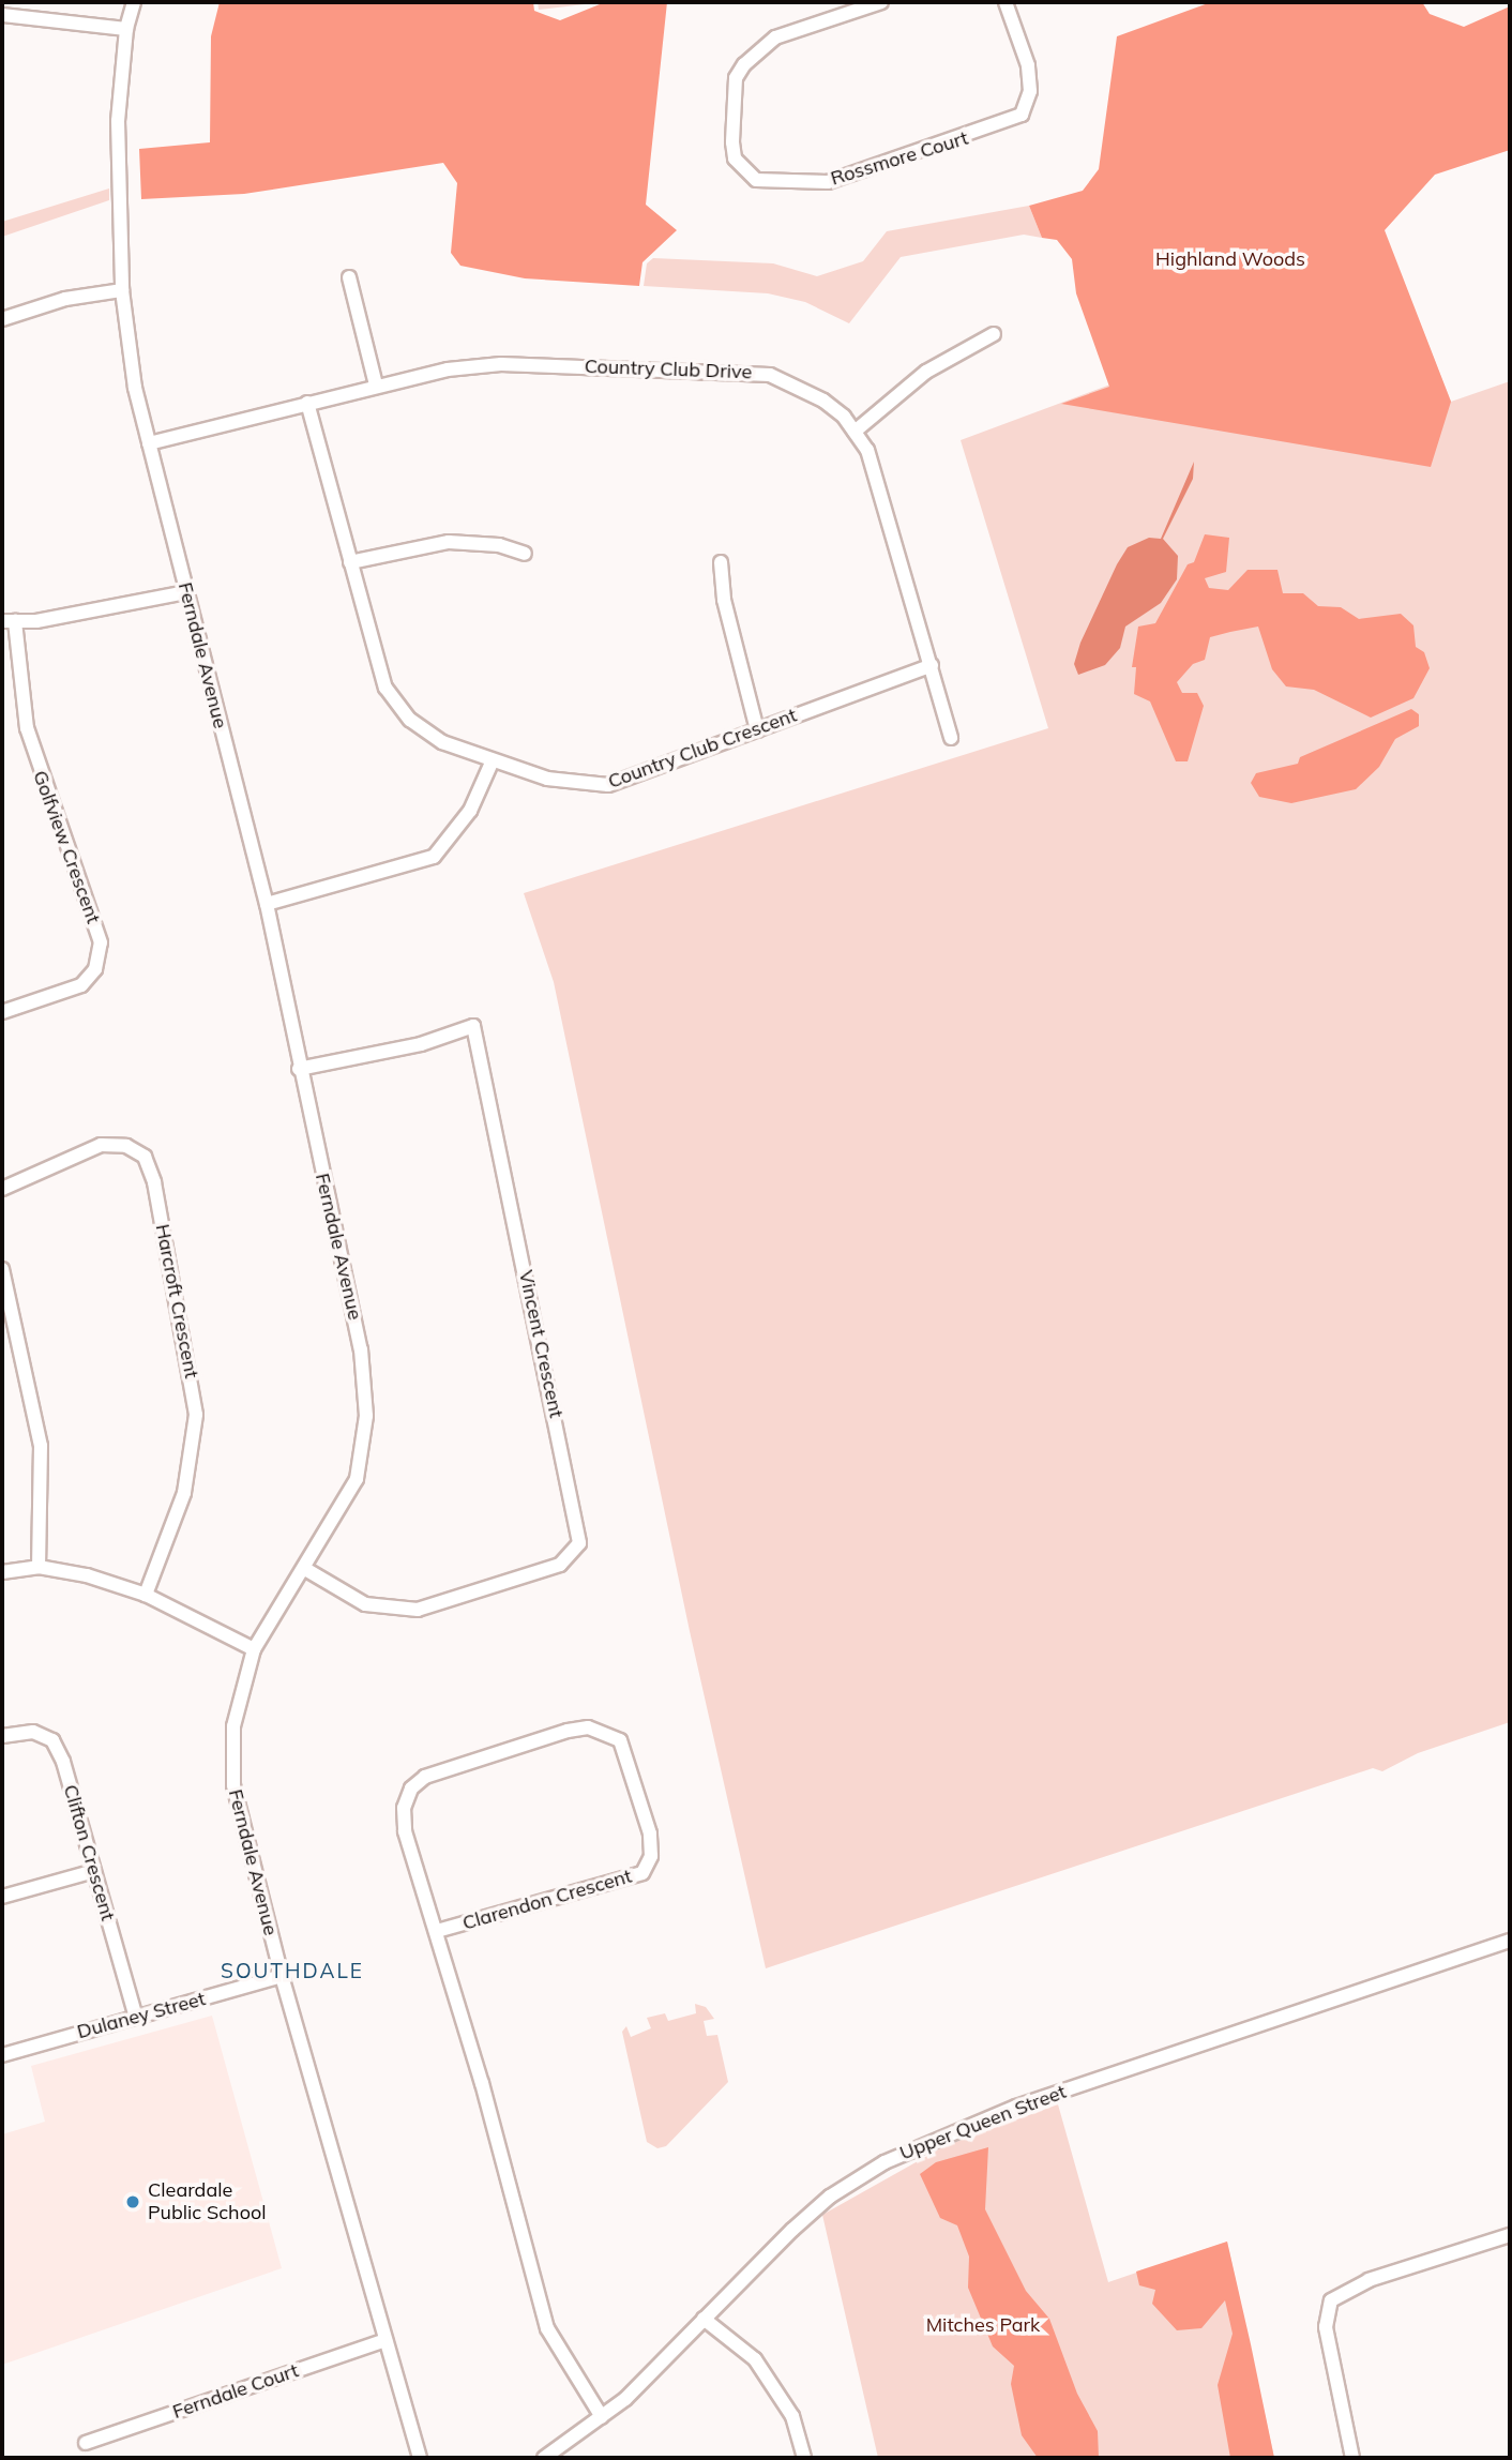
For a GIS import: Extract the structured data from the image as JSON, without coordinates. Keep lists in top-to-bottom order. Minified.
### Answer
{"streets":{"street":["Rossmore Court","Country Club Drive","Ferndale Avenue","Country Club Crescent","Golfview Crescent","Harcroft Crescent","Vincent Crescent","Clifton Crescent","Clarendon Crescent","Dulaney Street","Upper Queen Street","Ferndale Court"]},"crossings":[["Country Club Drive","Ferndale Avenue"],["Country Club Drive","Country Club Crescent"],["Ferndale Avenue","Vincent Crescent"],["Ferndale Avenue","Dulaney Street"],["Ferndale Avenue","Ferndale Court"],["Clifton Crescent","Dulaney Street"],["Clarendon Crescent","Upper Queen Street"]],"districts":["SOUTHDALE"],"parks":["Highland Woods","Mitches Park"],"places":["Cleardale Public School"]}
